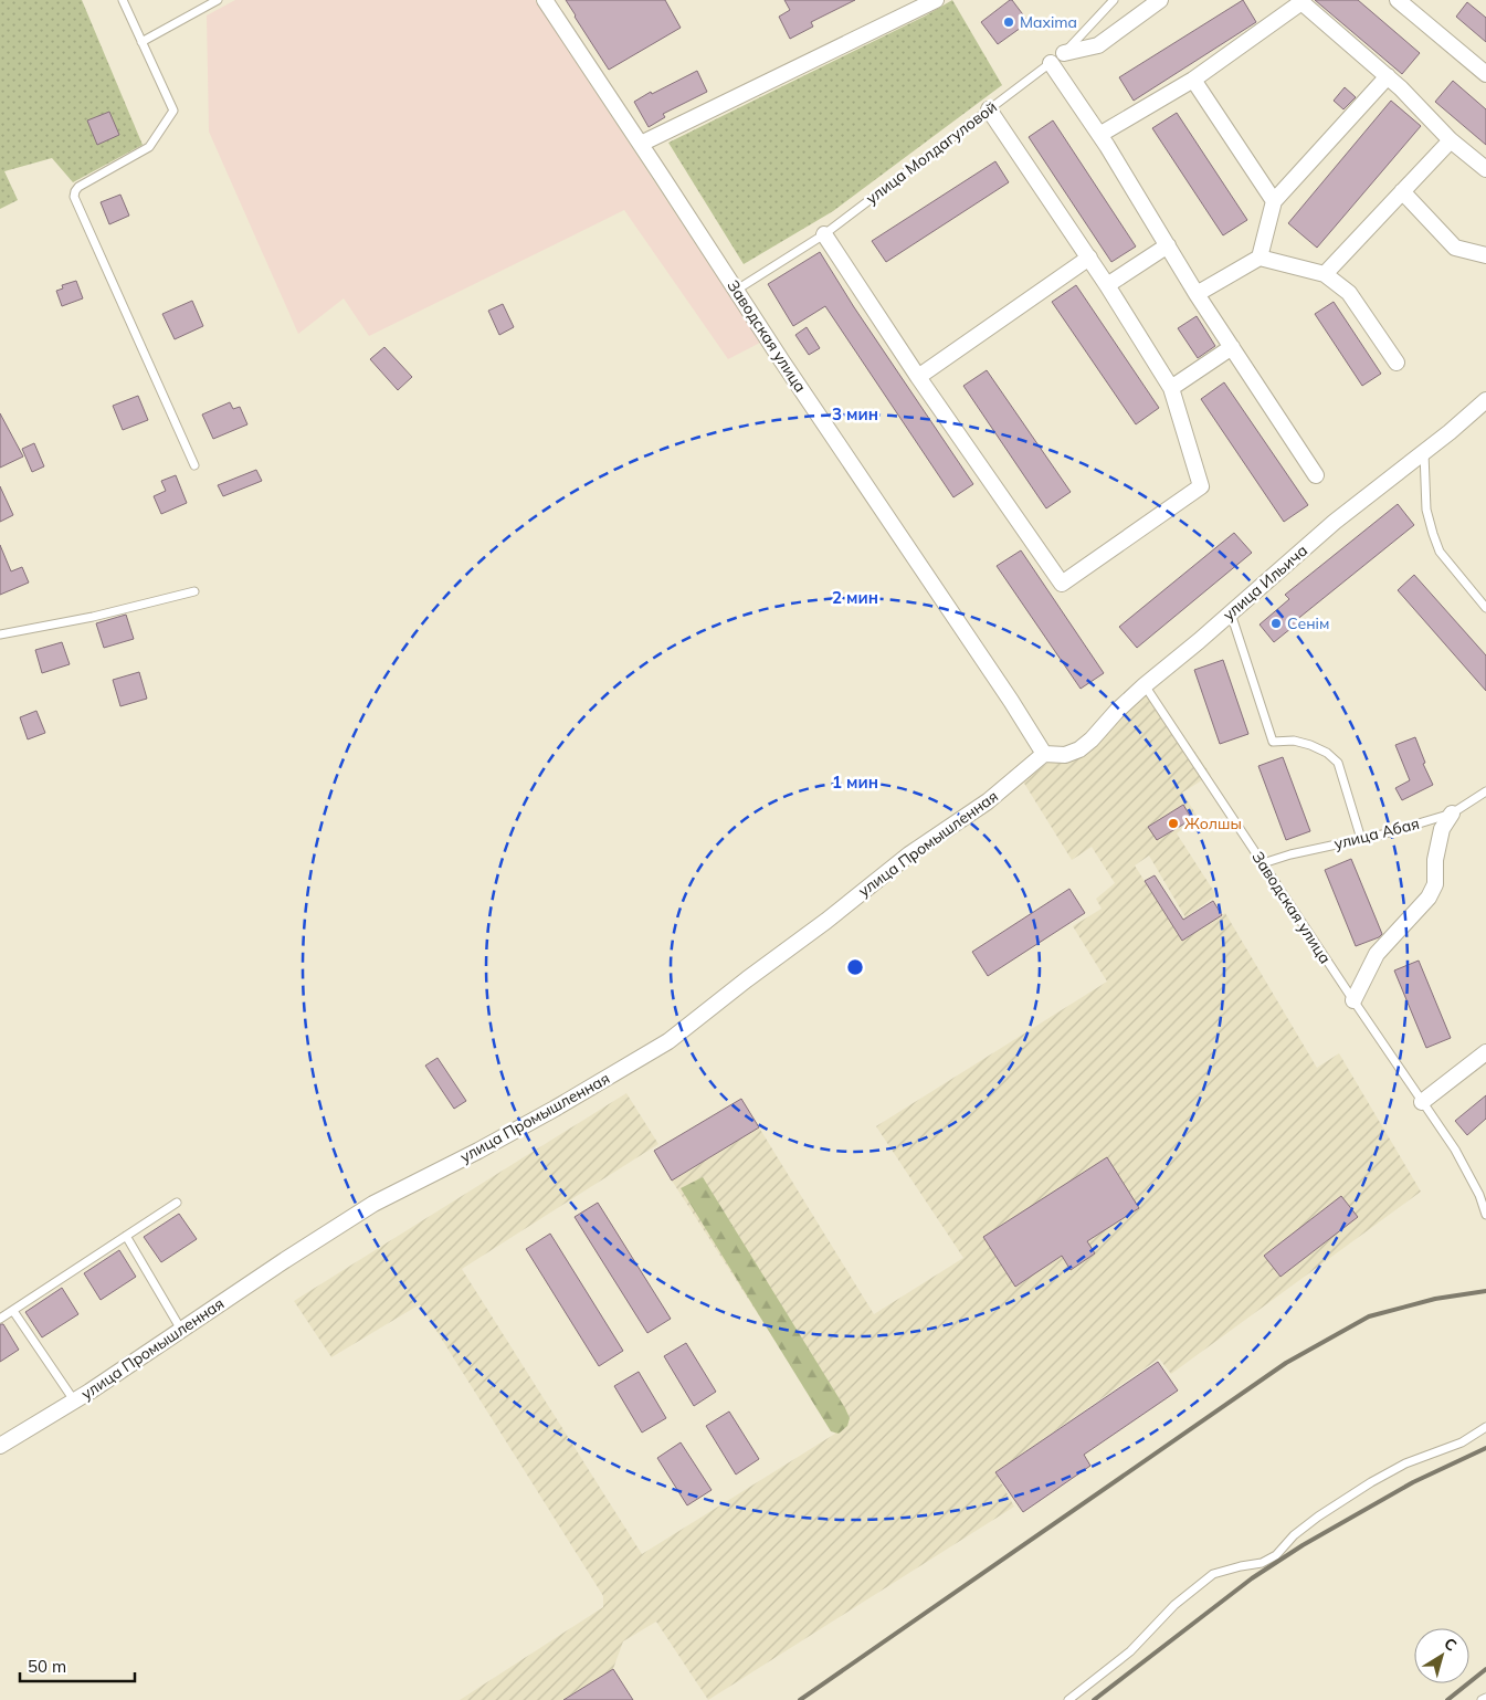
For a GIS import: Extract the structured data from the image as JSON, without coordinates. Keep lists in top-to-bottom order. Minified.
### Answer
{"streets":{"street":["Заводская улица","улица Ильича","улица Промышленная"],"lane":["улица Молдагуловой","улица Абая"]},"crossings":[["улица Молдагуловой","Заводская улица"],["Заводская улица","улица Ильича"],["Заводская улица","улица Абая"],["Заводская улица","улица Промышленная"],["улица Ильича","улица Промышленная"]],"places":["Maxima","Сенiм","Жолшы"],"scale_bar":"50 m","north":"top right","rings":["3 мин","2 мин","1 мин"]}
